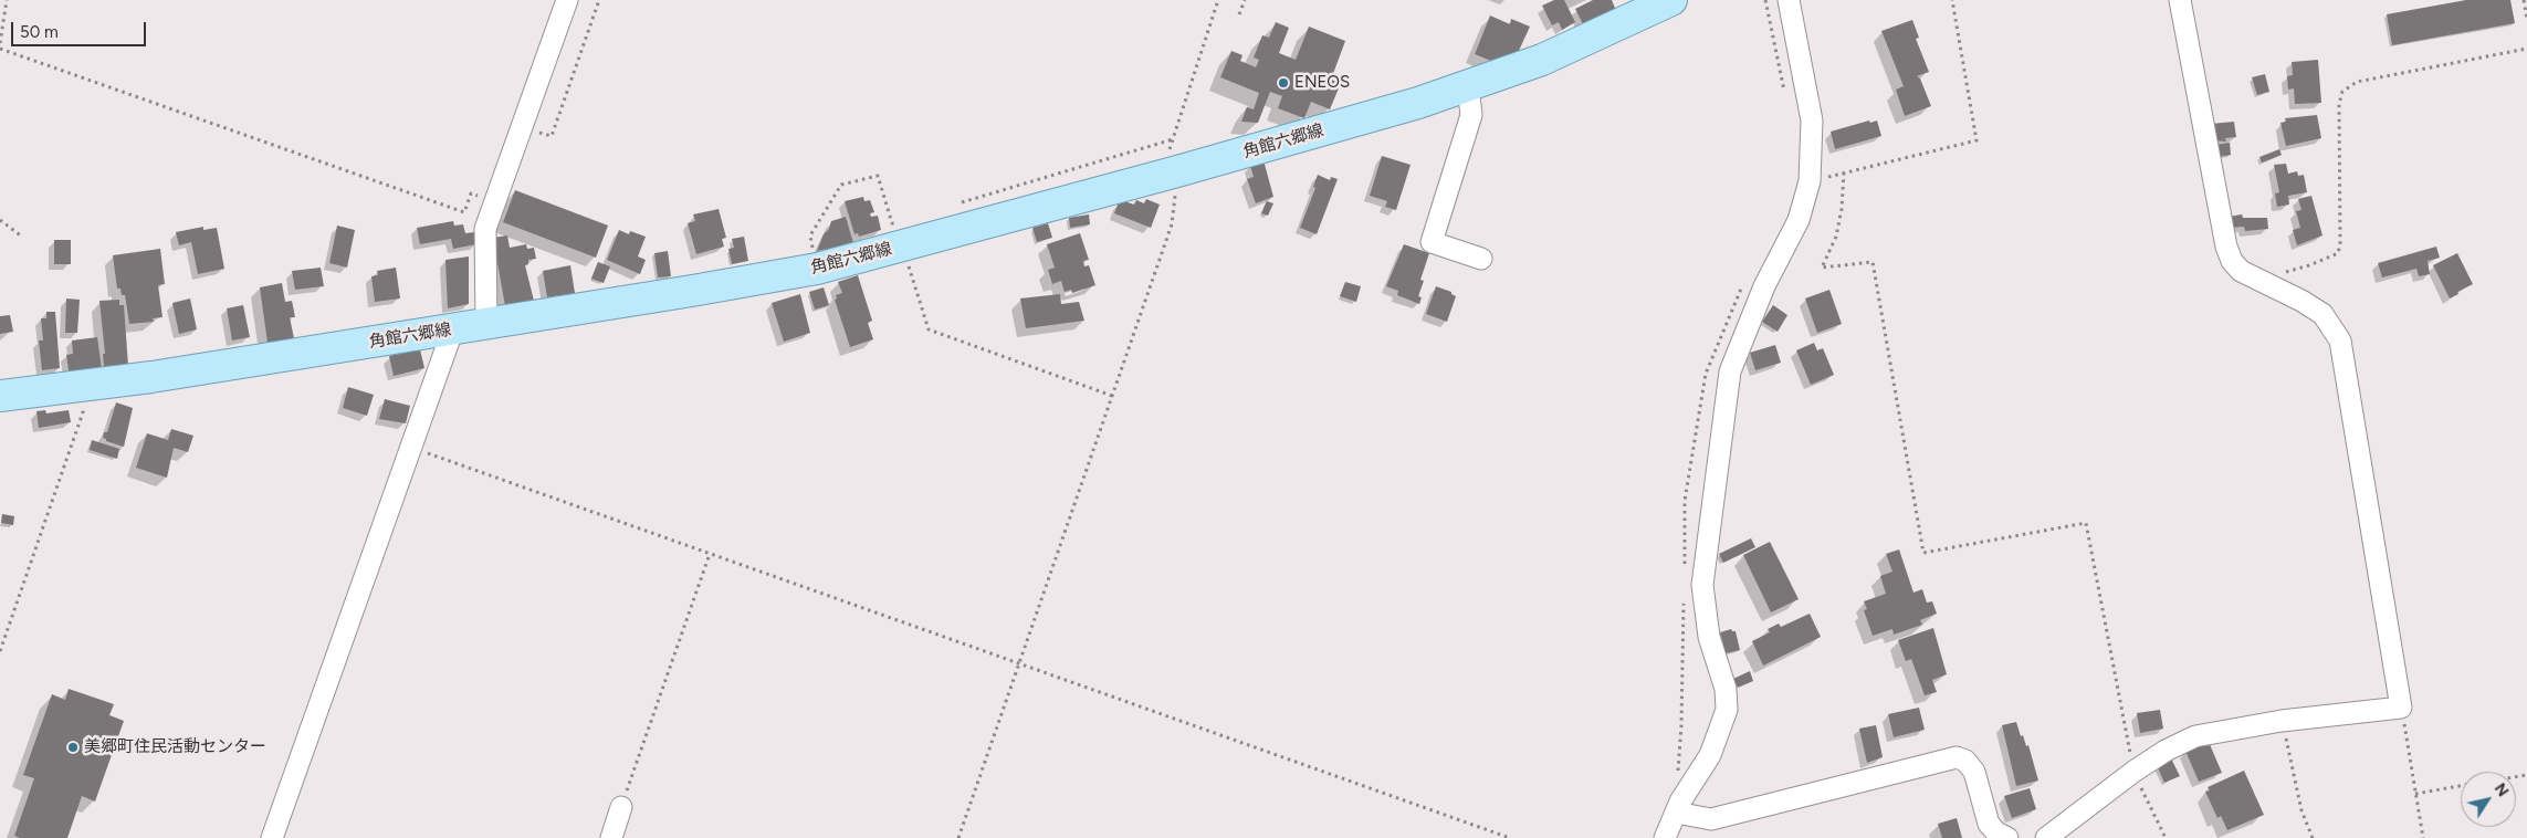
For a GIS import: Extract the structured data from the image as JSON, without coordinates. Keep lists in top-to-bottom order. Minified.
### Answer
{"streets":{"main road":["角館六郷線"]},"places":["ENEOS","美郷町住民活動センター"],"scale_bar":"50 m","north":"top right"}
